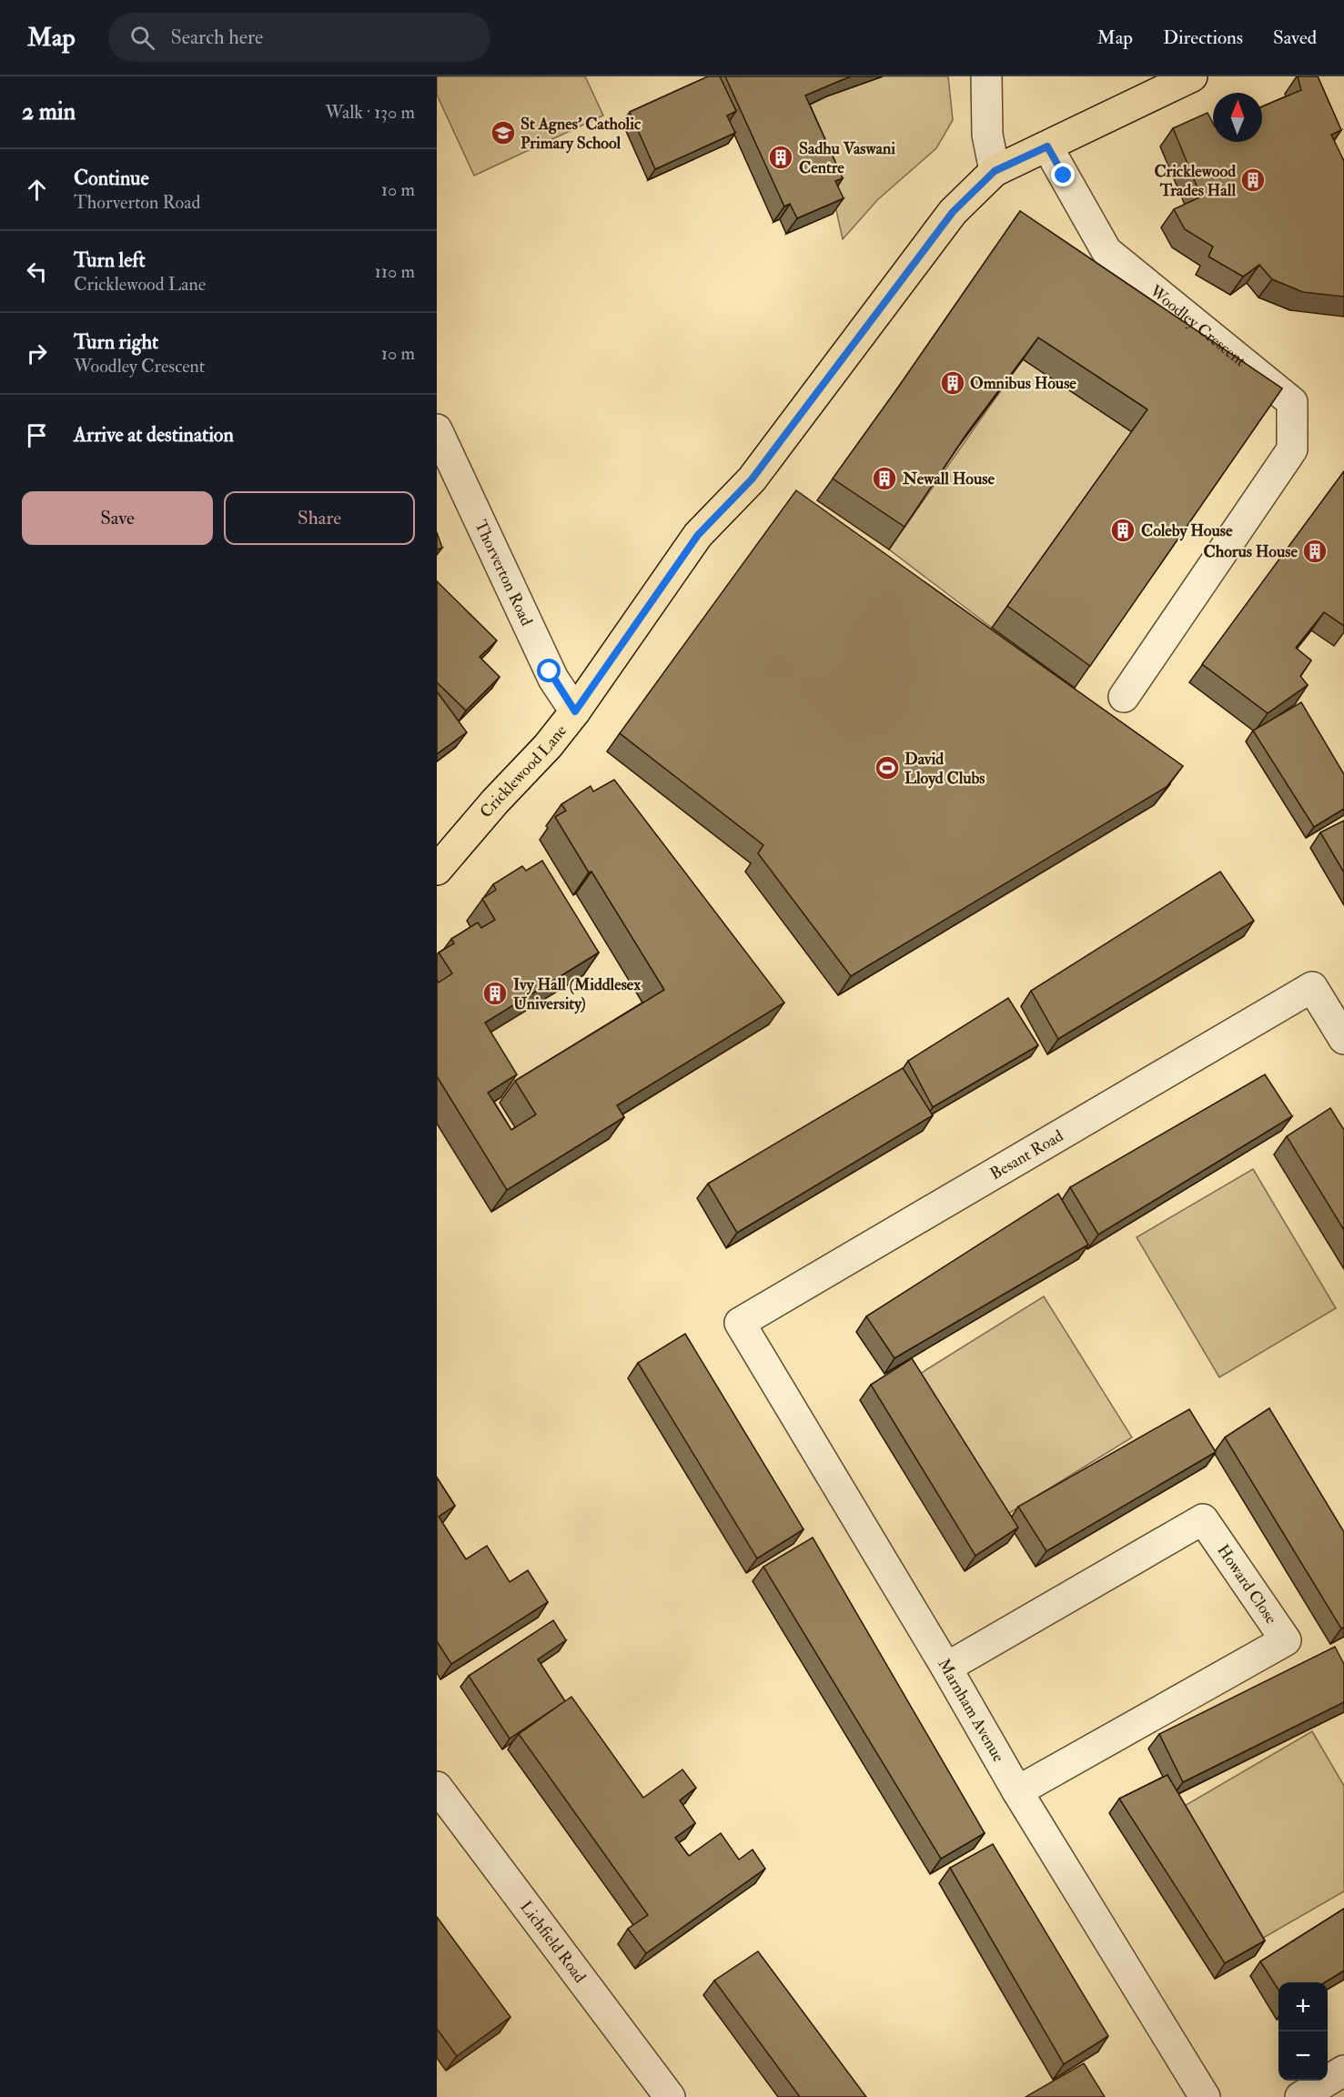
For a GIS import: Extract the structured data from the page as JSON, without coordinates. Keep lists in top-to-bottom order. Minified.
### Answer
{"streets":{"main road":["Cricklewood Lane"],"street":["Woodley Crescent","Thorverton Road","Besant Road","Howard Close","Marnham Avenue","Lichfield Road"]},"crossings":[["Woodley Crescent","Cricklewood Lane"],["Thorverton Road","Cricklewood Lane"],["Besant Road","Marnham Avenue"],["Howard Close","Marnham Avenue"]],"places":{"school or university":["St Agnes' Catholic Primary School"],"building":["Sadhu Vaswani Centre","Cricklewood Trades Hall","Omnibus House","Newall House","Coleby House","Chorus House","Ivy Hall (Middlesex University)"],"sports":["David Lloyd Clubs"]},"north":"top","page":{"header":"Map","search":"Search here","nav":["Map","Directions","Saved"],"heading":["2 min","Walk · 130 m"],"list":[["Continue","Thorverton Road","10 m"],["Turn left","Cricklewood Lane","110 m"],["Turn right","Woodley Crescent","10 m"],"Arrive at destination"],"buttons":["Save","Share"],"map_buttons":["+","−"]}}
